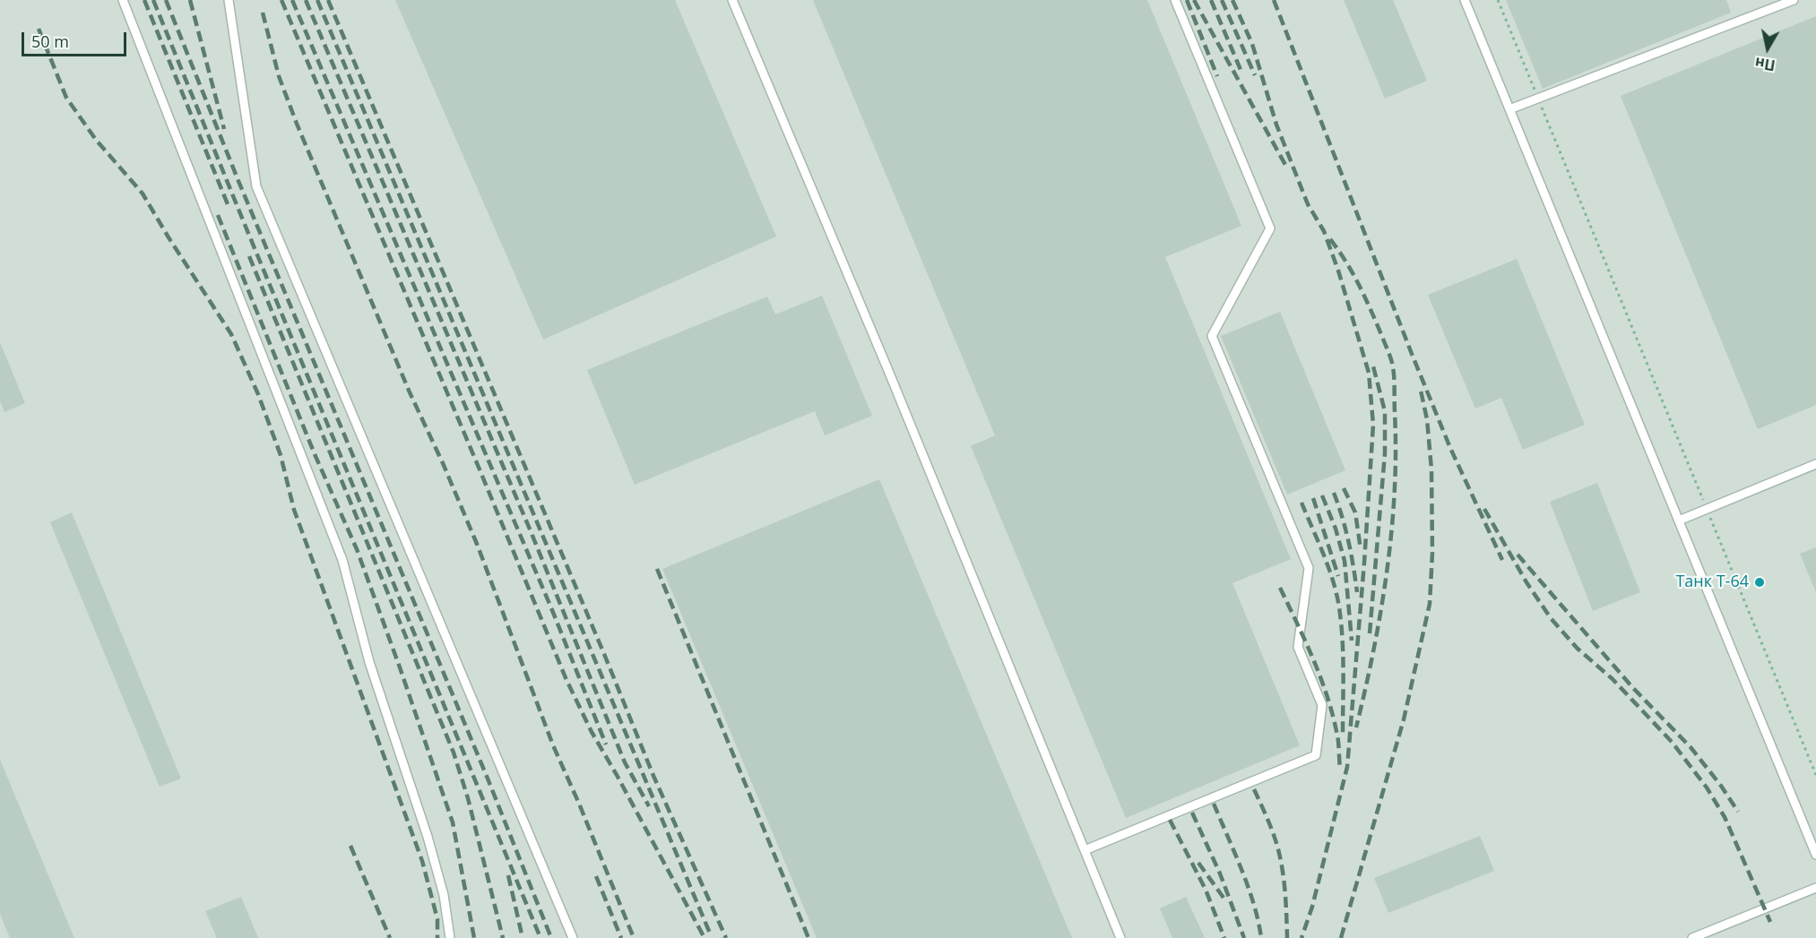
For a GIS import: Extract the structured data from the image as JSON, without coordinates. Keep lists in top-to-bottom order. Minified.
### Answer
{"places":["Танк Т-64"],"scale_bar":"50 m","north":"bottom"}
